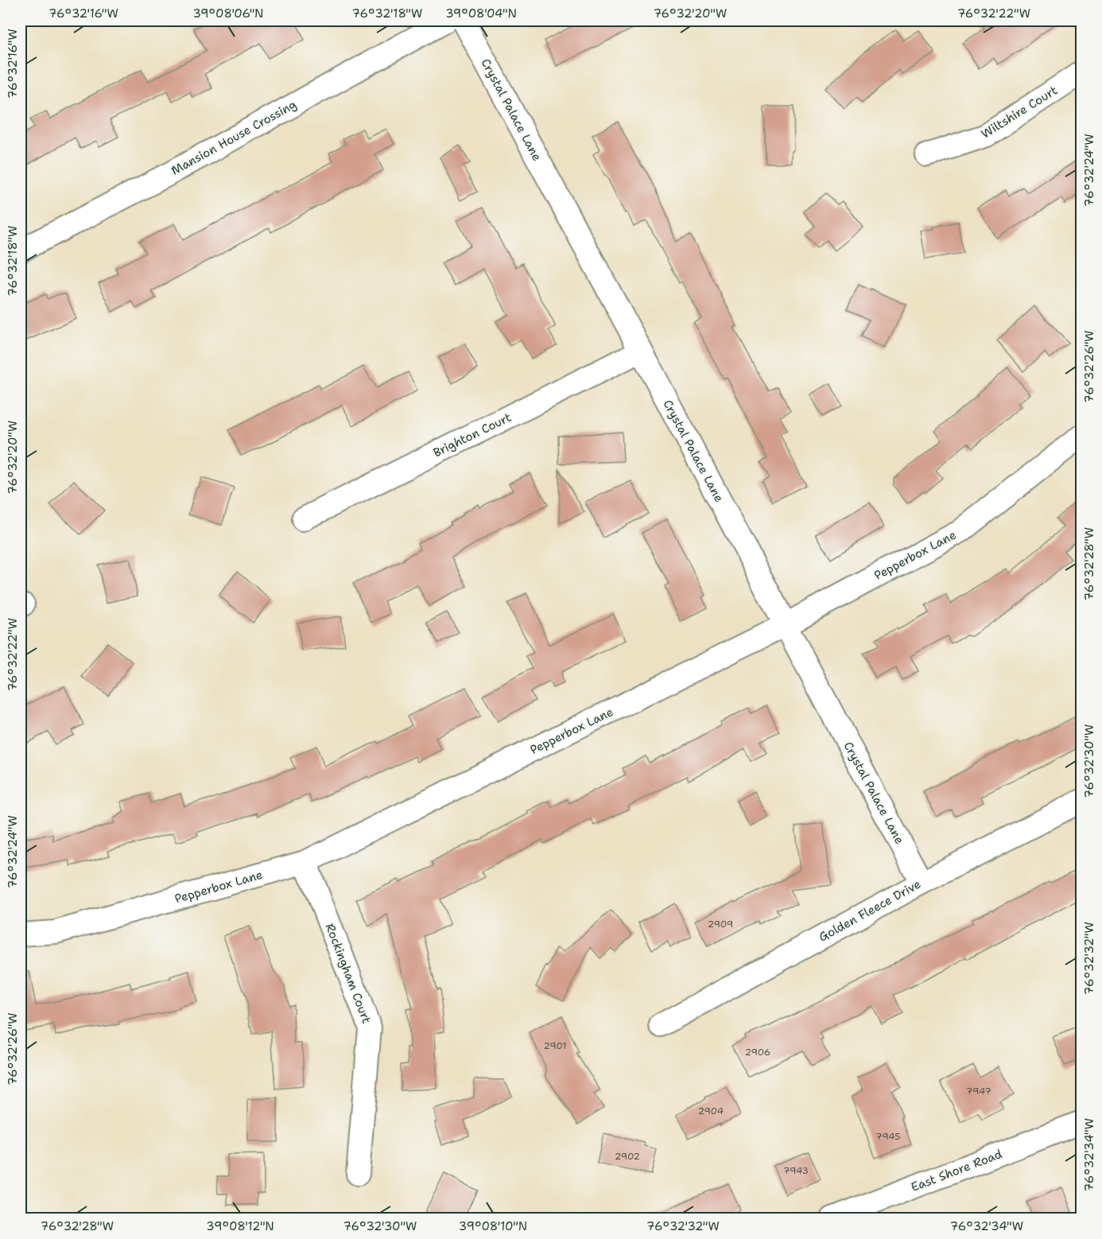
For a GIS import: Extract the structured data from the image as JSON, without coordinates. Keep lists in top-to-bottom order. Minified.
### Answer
{"streets":{"street":["Crystal Palace Lane","Wiltshire Court","Mansion House Crossing","Brighton Court","Pepperbox Lane","Golden Fleece Drive","Rockingham Court","East Shore Road"]},"crossings":[["Crystal Palace Lane","Brighton Court"],["Crystal Palace Lane","Pepperbox Lane"],["Crystal Palace Lane","Golden Fleece Drive"],["Pepperbox Lane","Rockingham Court"]],"house_numbers":["2909","2901","2906","7947","2904","7945","2902","7943"],"coordinates":["76°32'16\"W","39°08'06\"N","76°32'18\"W","39°08'04\"N","76°32'20\"W","76°32'22\"W","76°32'24\"W","76°32'26\"W","76°32'28\"W","76°32'30\"W","76°32'32\"W","76°32'34\"W","39°08'12\"N","39°08'10\"N"]}
